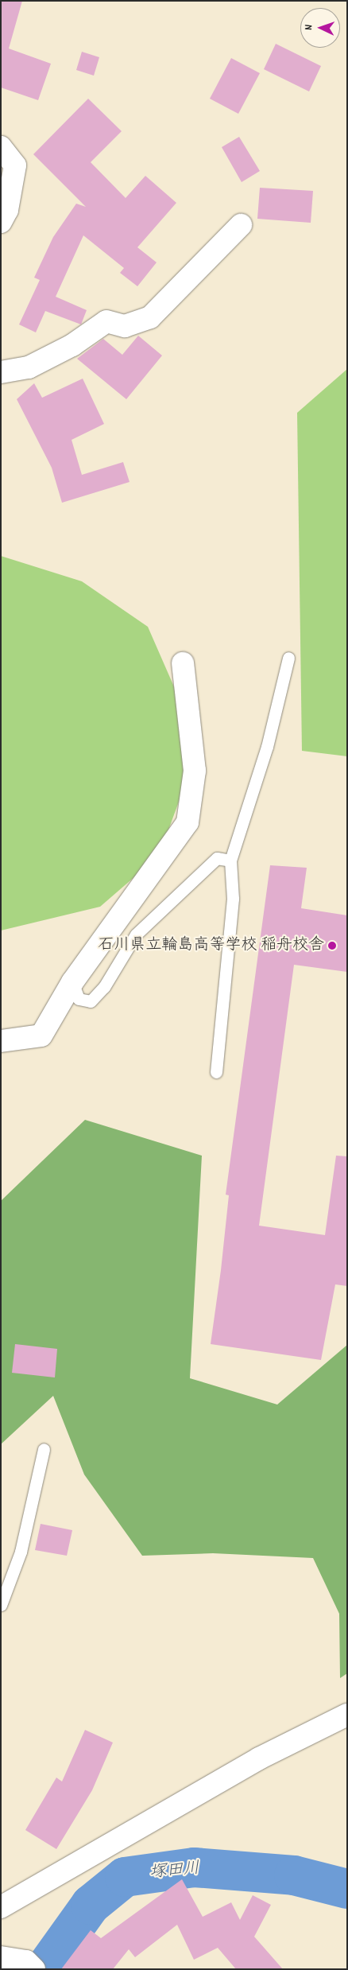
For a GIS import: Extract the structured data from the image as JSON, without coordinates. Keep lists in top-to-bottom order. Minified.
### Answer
{"water":["塚田川"],"places":["石川県立輪島高等学校 稲舟校舎"],"north":"left"}
